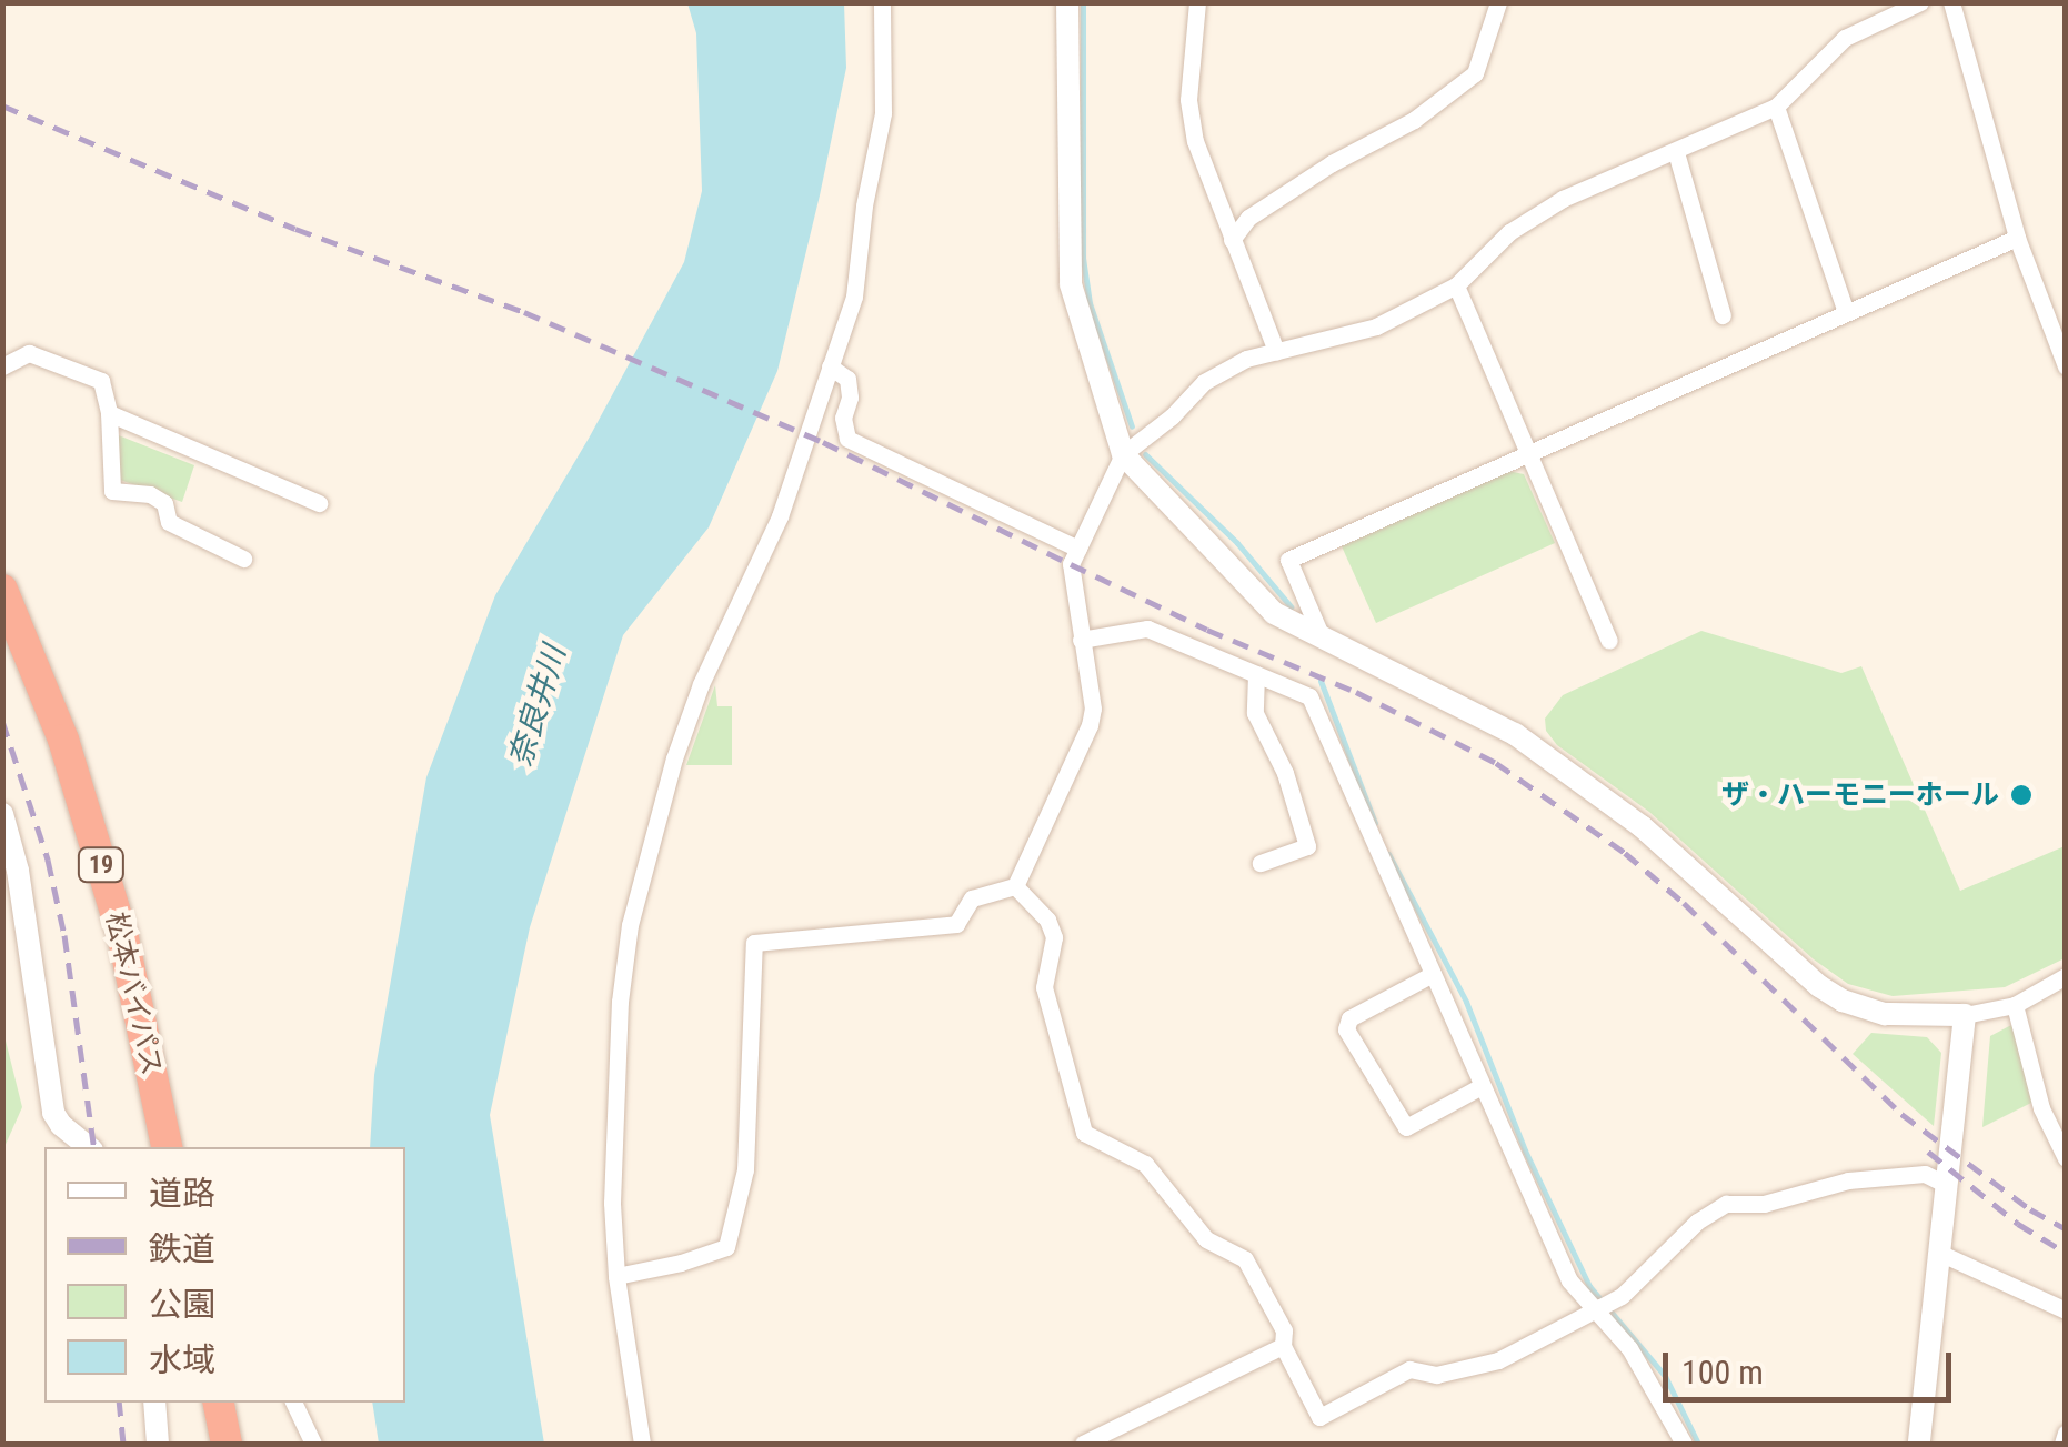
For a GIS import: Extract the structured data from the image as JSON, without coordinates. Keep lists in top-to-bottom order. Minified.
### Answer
{"streets":{"highway":["19","松本バイパス"]},"water":["奈良井川"],"places":["ザ・ハーモニーホール"],"legend":["道路","鉄道","公園","水域"],"scale_bar":"100 m"}
